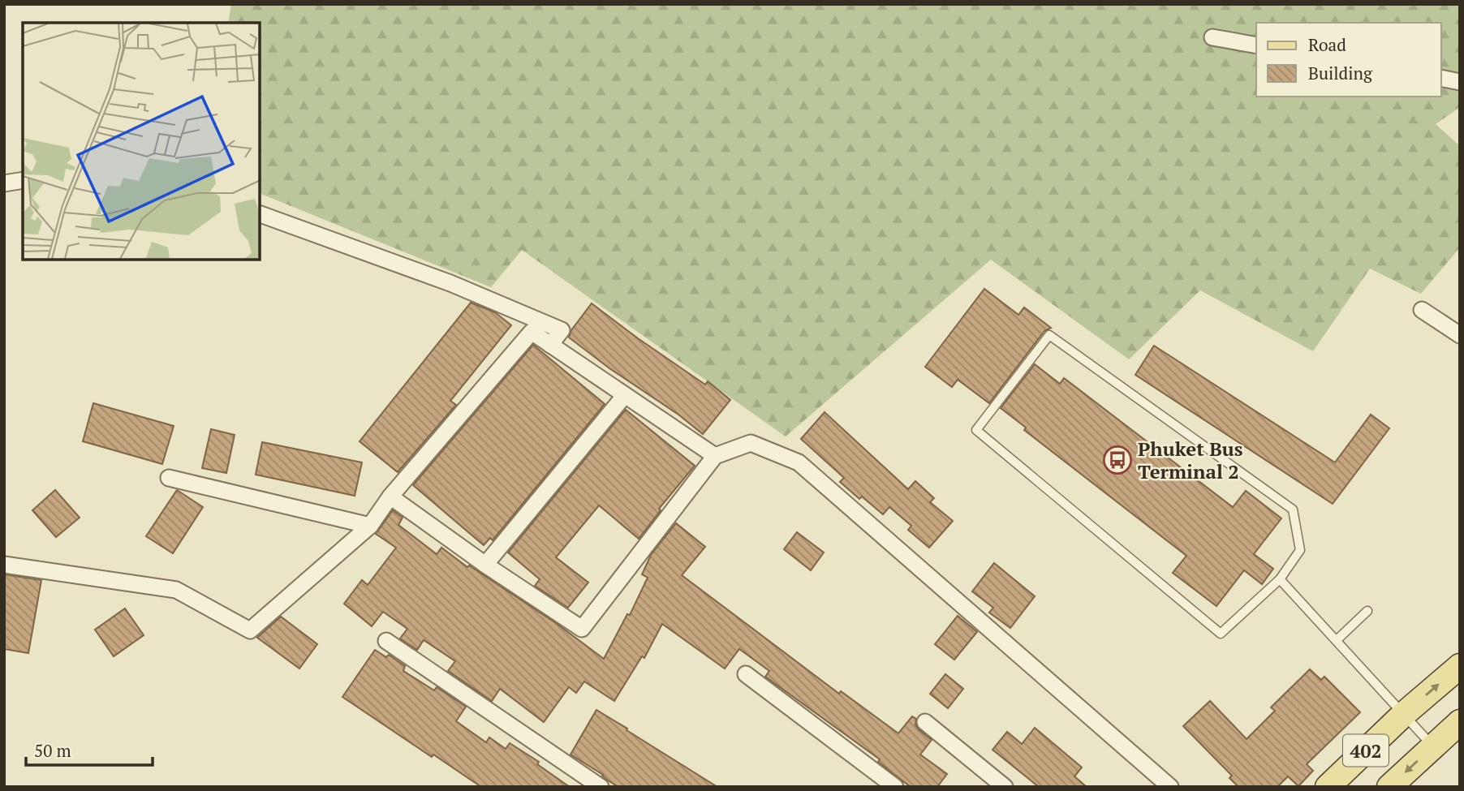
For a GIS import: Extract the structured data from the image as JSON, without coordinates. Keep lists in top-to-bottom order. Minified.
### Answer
{"streets":{"main road":["402"]},"places":{"bus stop":["Phuket Bus Terminal 2"]},"legend":["Road","Building"],"scale_bar":"50 m"}
